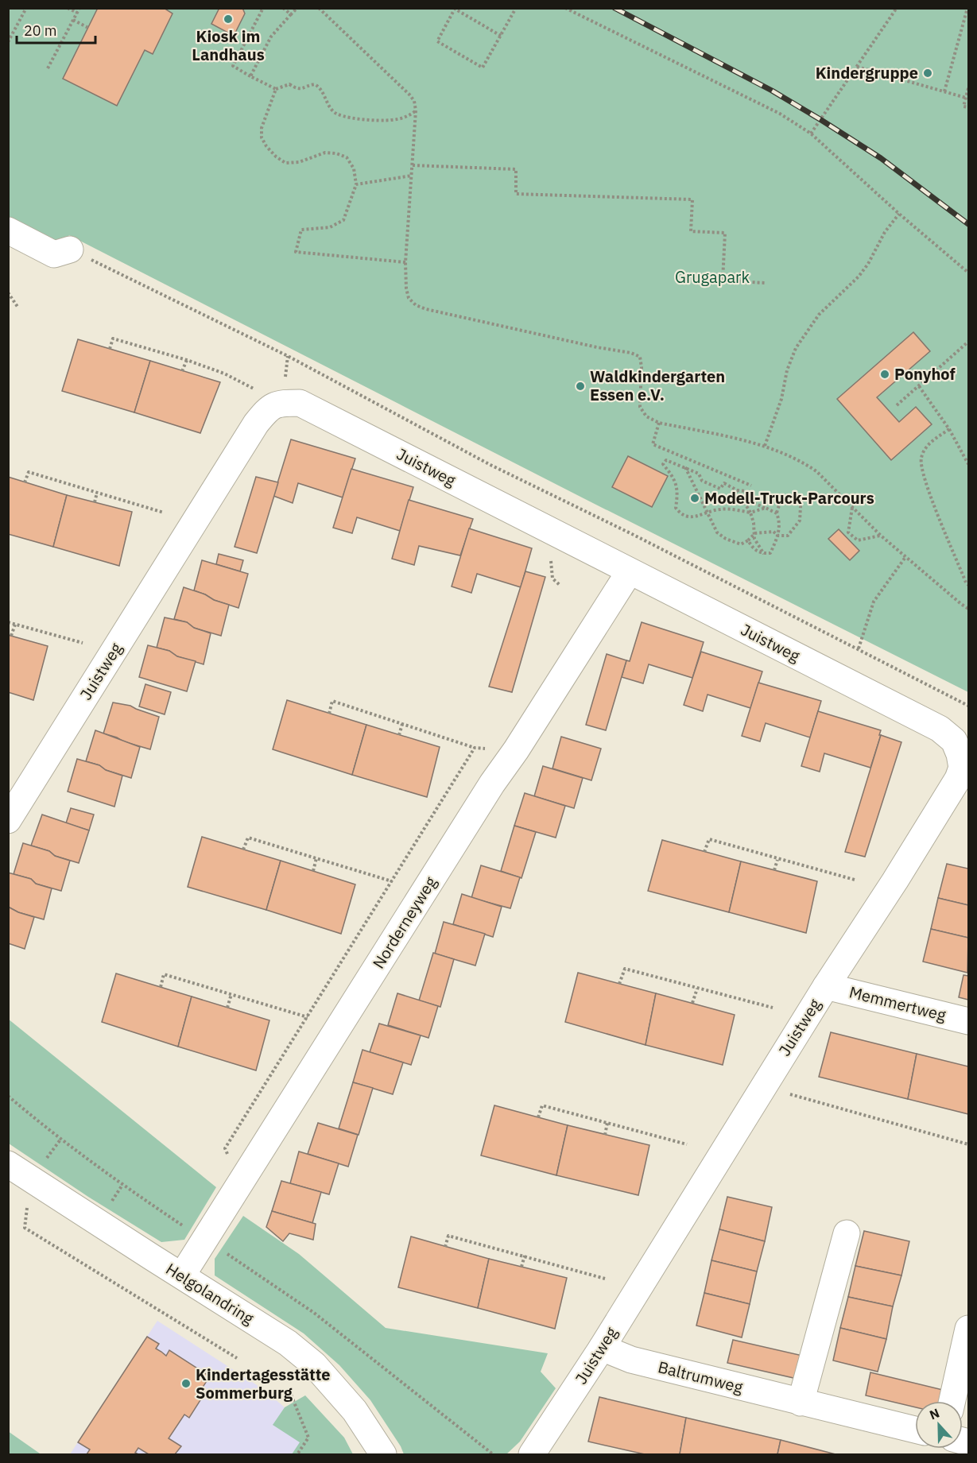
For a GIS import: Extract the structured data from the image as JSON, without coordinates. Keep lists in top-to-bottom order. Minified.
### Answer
{"streets":{"street":["Juistweg","Norderneyweg","Memmertweg","Helgolandring","Baltrumweg"]},"crossings":[["Juistweg","Norderneyweg"],["Juistweg","Memmertweg"],["Juistweg","Baltrumweg"],["Norderneyweg","Helgolandring"]],"parks":["Grugapark"],"places":["Kiosk im Landhaus","Kindergruppe","Ponyhof","Waldkindergarten Essen e.V.","Modell-Truck-Parcours","Kindertagesstätte Sommerburg"],"scale_bar":"20 m","north":"top"}
